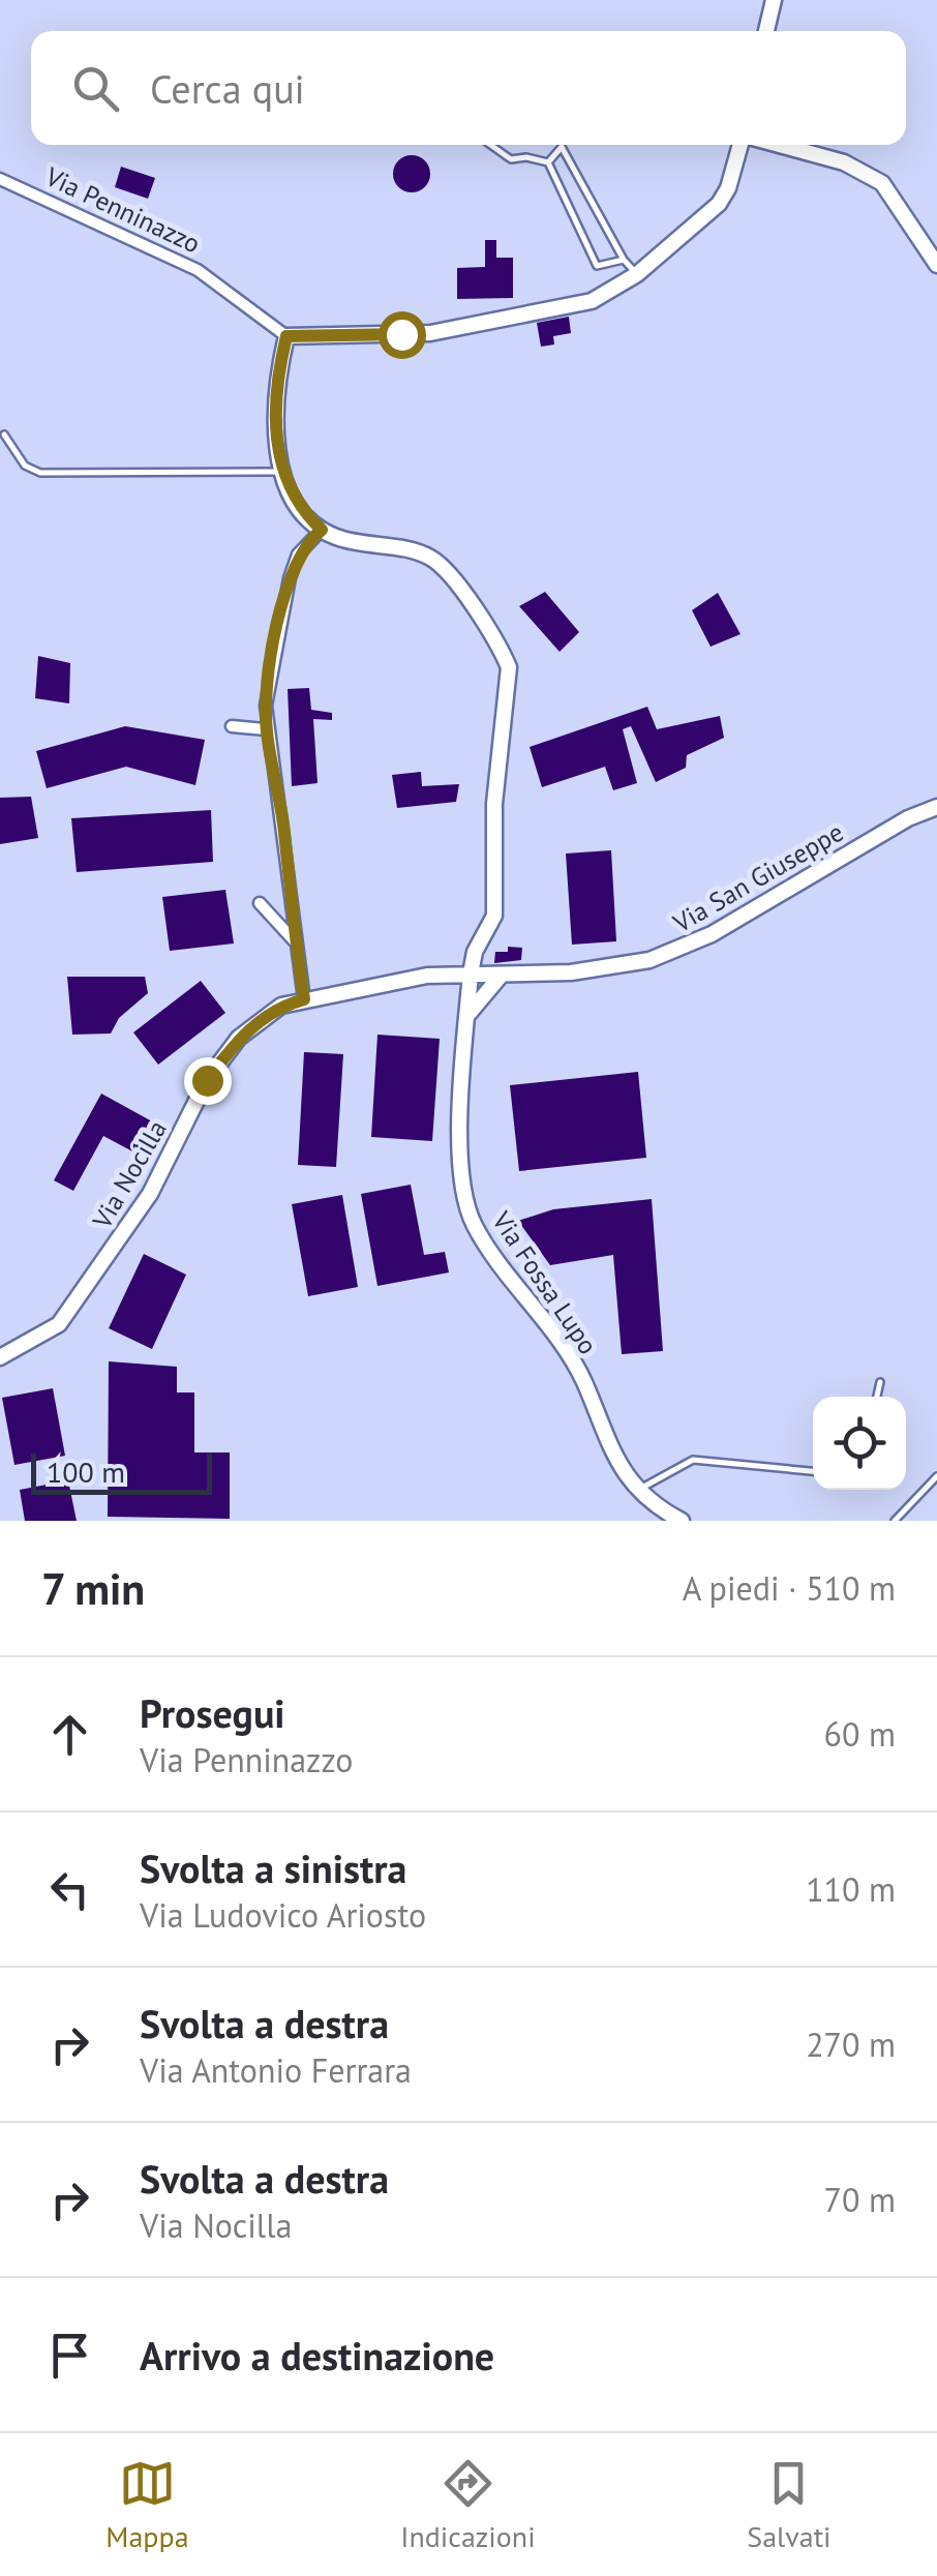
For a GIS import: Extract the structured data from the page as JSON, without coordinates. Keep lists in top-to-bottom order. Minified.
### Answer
{"streets":{"street":["Via Penninazzo","Via San Giuseppe","Via Nocilla","Via Fossa Lupo"]},"crossings":[["Via San Giuseppe","Via Nocilla"],["Via San Giuseppe","Via Fossa Lupo"],["Via Nocilla","Via Fossa Lupo"]],"scale_bar":"100 m","page":{"search":"Cerca qui","scale":"100 m","heading":["7 min","A piedi · 510 m"],"list":[["Prosegui","Via Penninazzo","60 m"],["Svolta a sinistra","Via Ludovico Ariosto","110 m"],["Svolta a destra","Via Antonio Ferrara","270 m"],["Svolta a destra","Via Nocilla","70 m"],"Arrivo a destinazione"],"nav":["Mappa","Indicazioni","Salvati"]}}
